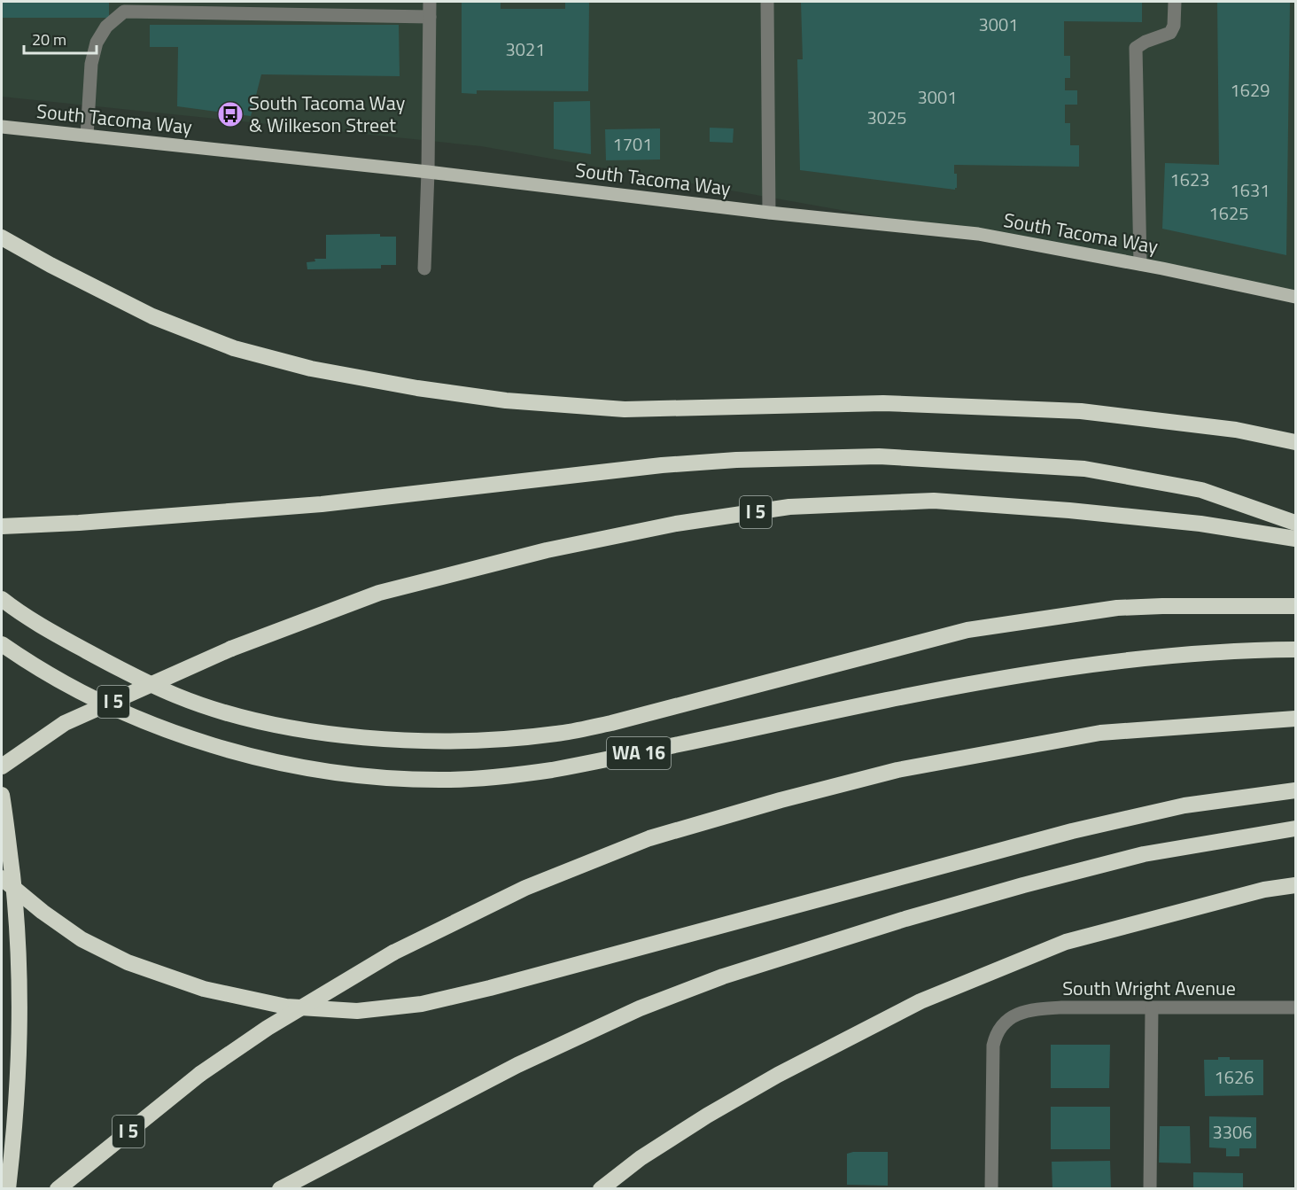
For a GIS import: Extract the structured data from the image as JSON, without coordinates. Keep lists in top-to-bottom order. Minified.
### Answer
{"streets":{"highway":["I 5","WA 16"],"main road":["South Tacoma Way"],"street":["South Wright Avenue"]},"places":{"bus stop":["South Tacoma Way & Wilkeson Street"]},"house_numbers":["3001","3021","1629","3001","3025","1701","1623","1631","1625","1626","3306"],"scale_bar":"20 m"}
